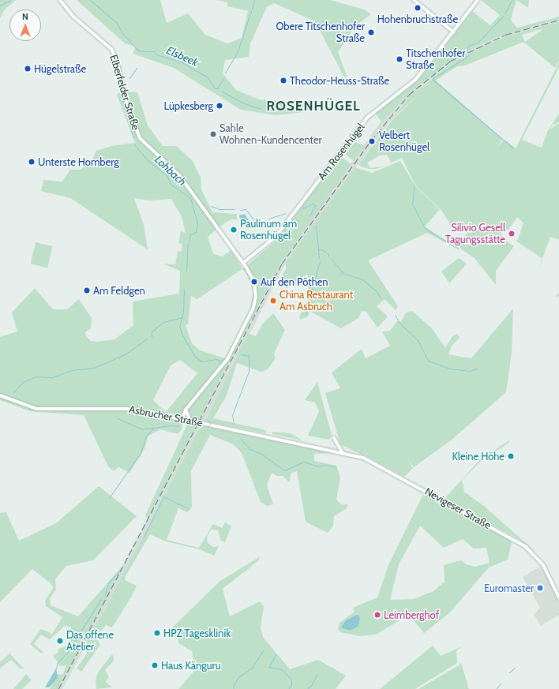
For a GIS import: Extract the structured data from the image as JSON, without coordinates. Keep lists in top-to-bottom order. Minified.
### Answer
{"streets":{"main road":["Elberfelder Straße","Am Rosenhügel","Asbrucher Straße","Nevigeser Straße"]},"crossings":[["Elberfelder Straße","Am Rosenhügel"],["Asbrucher Straße","Nevigeser Straße"]],"districts":["ROSENHÜGEL"],"water":["Elsbeek","Lohbach"],"places":["Hohenbruchstraße","Obere Titschenhofer Straße","Titschenhofer Straße","Hügelstraße","Theodor-Heuss-Straße","Lüpkesberg","Sahle Wohnen-Kundencenter","Velbert Rosenhügel","Unterste Homberg","Paulinum am Rosenhügel","Silivio Gesell Tagungsstätte","Auf den Pöthen","Am Feldgen","China Restaurant Am Asbruch","Kleine Höhe","Euromaster","Leimberghof","HPZ Tagesklinik","Das offene Atelier","Haus Känguru"],"north":"top"}
